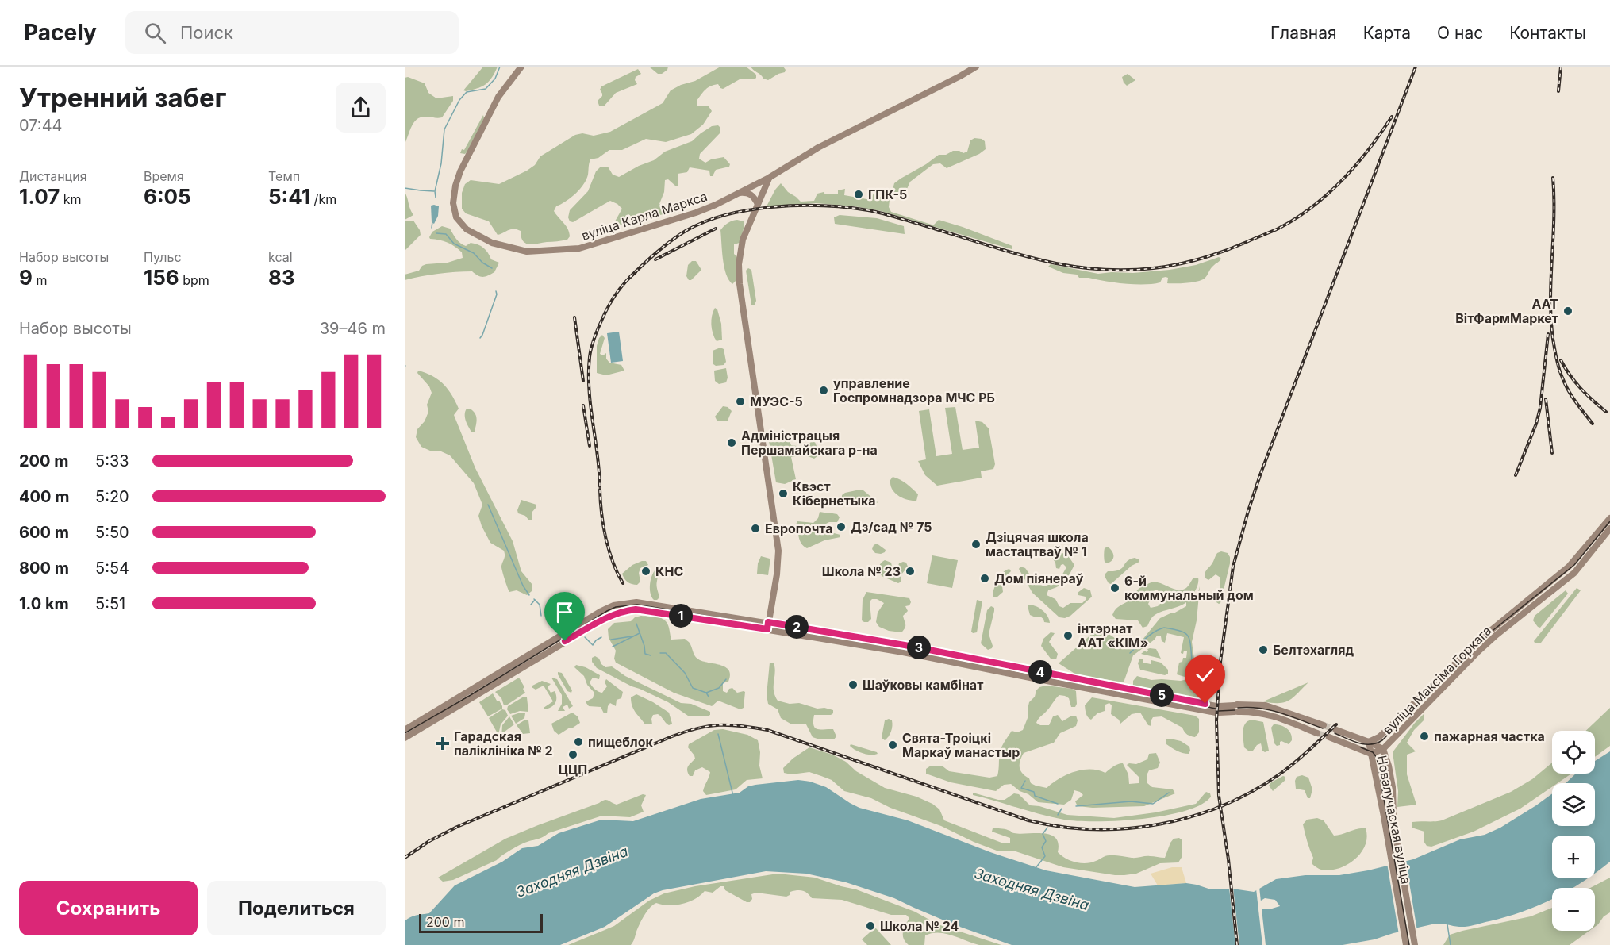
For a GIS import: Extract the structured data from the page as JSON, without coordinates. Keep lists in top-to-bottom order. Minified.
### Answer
{"streets":{"main road":["вуліца Карла Маркса","вуліца Максіма Горкага","Новалучаская вуліца"]},"crossings":[["вуліца Максіма Горкага","Новалучаская вуліца"]],"water":["Заходняя Дзвіна"],"places":{"other":["ГПК-5","ААТ ВітФармМаркет","управление Госпромнадзора МЧС РБ","МУЭС-5","Адміністрацыя Першамайскага р-на","Квэст Кібернетыка","Дз/сад № 75","Европочта","Дзіцячая школа мастацтваў № 1","КНС","Школа № 23","Дом піянераў","6-й коммунальный дом","інтэрнат ААТ «КІМ»","Белтэхагляд","Шаўковы камбінат","пажарная частка","пищеблок","Свята-Троіцкі Маркаў манастыр","ЦЦП","Школа № 24"],"health":["Гарадская паліклініка № 2"]},"scale_bar":"200 m","page":{"header":"Pacely","search":"Поиск","nav":["Главная","Карта","О нас","Контакты"],"heading":["Утренний забег","07:44"],"stats":[["Дистанция","1.07 km"],["Время","6:05"],["Темп","5:41 /km"],["Набор высоты","9 m"],["Пульс","156 bpm"],["kcal","83"]],"chart":["Набор высоты","39–46 m"],"list":[{"name":"200 m","note":"5:33"},{"name":"400 m","note":"5:20"},{"name":"600 m","note":"5:50"},{"name":"800 m","note":"5:54"},{"name":"1.0 km","note":"5:51"}],"pins":["1","2","3","4","5"],"map_buttons":["+","−"],"buttons":["Сохранить","Поделиться"],"scale":"200 m"}}
